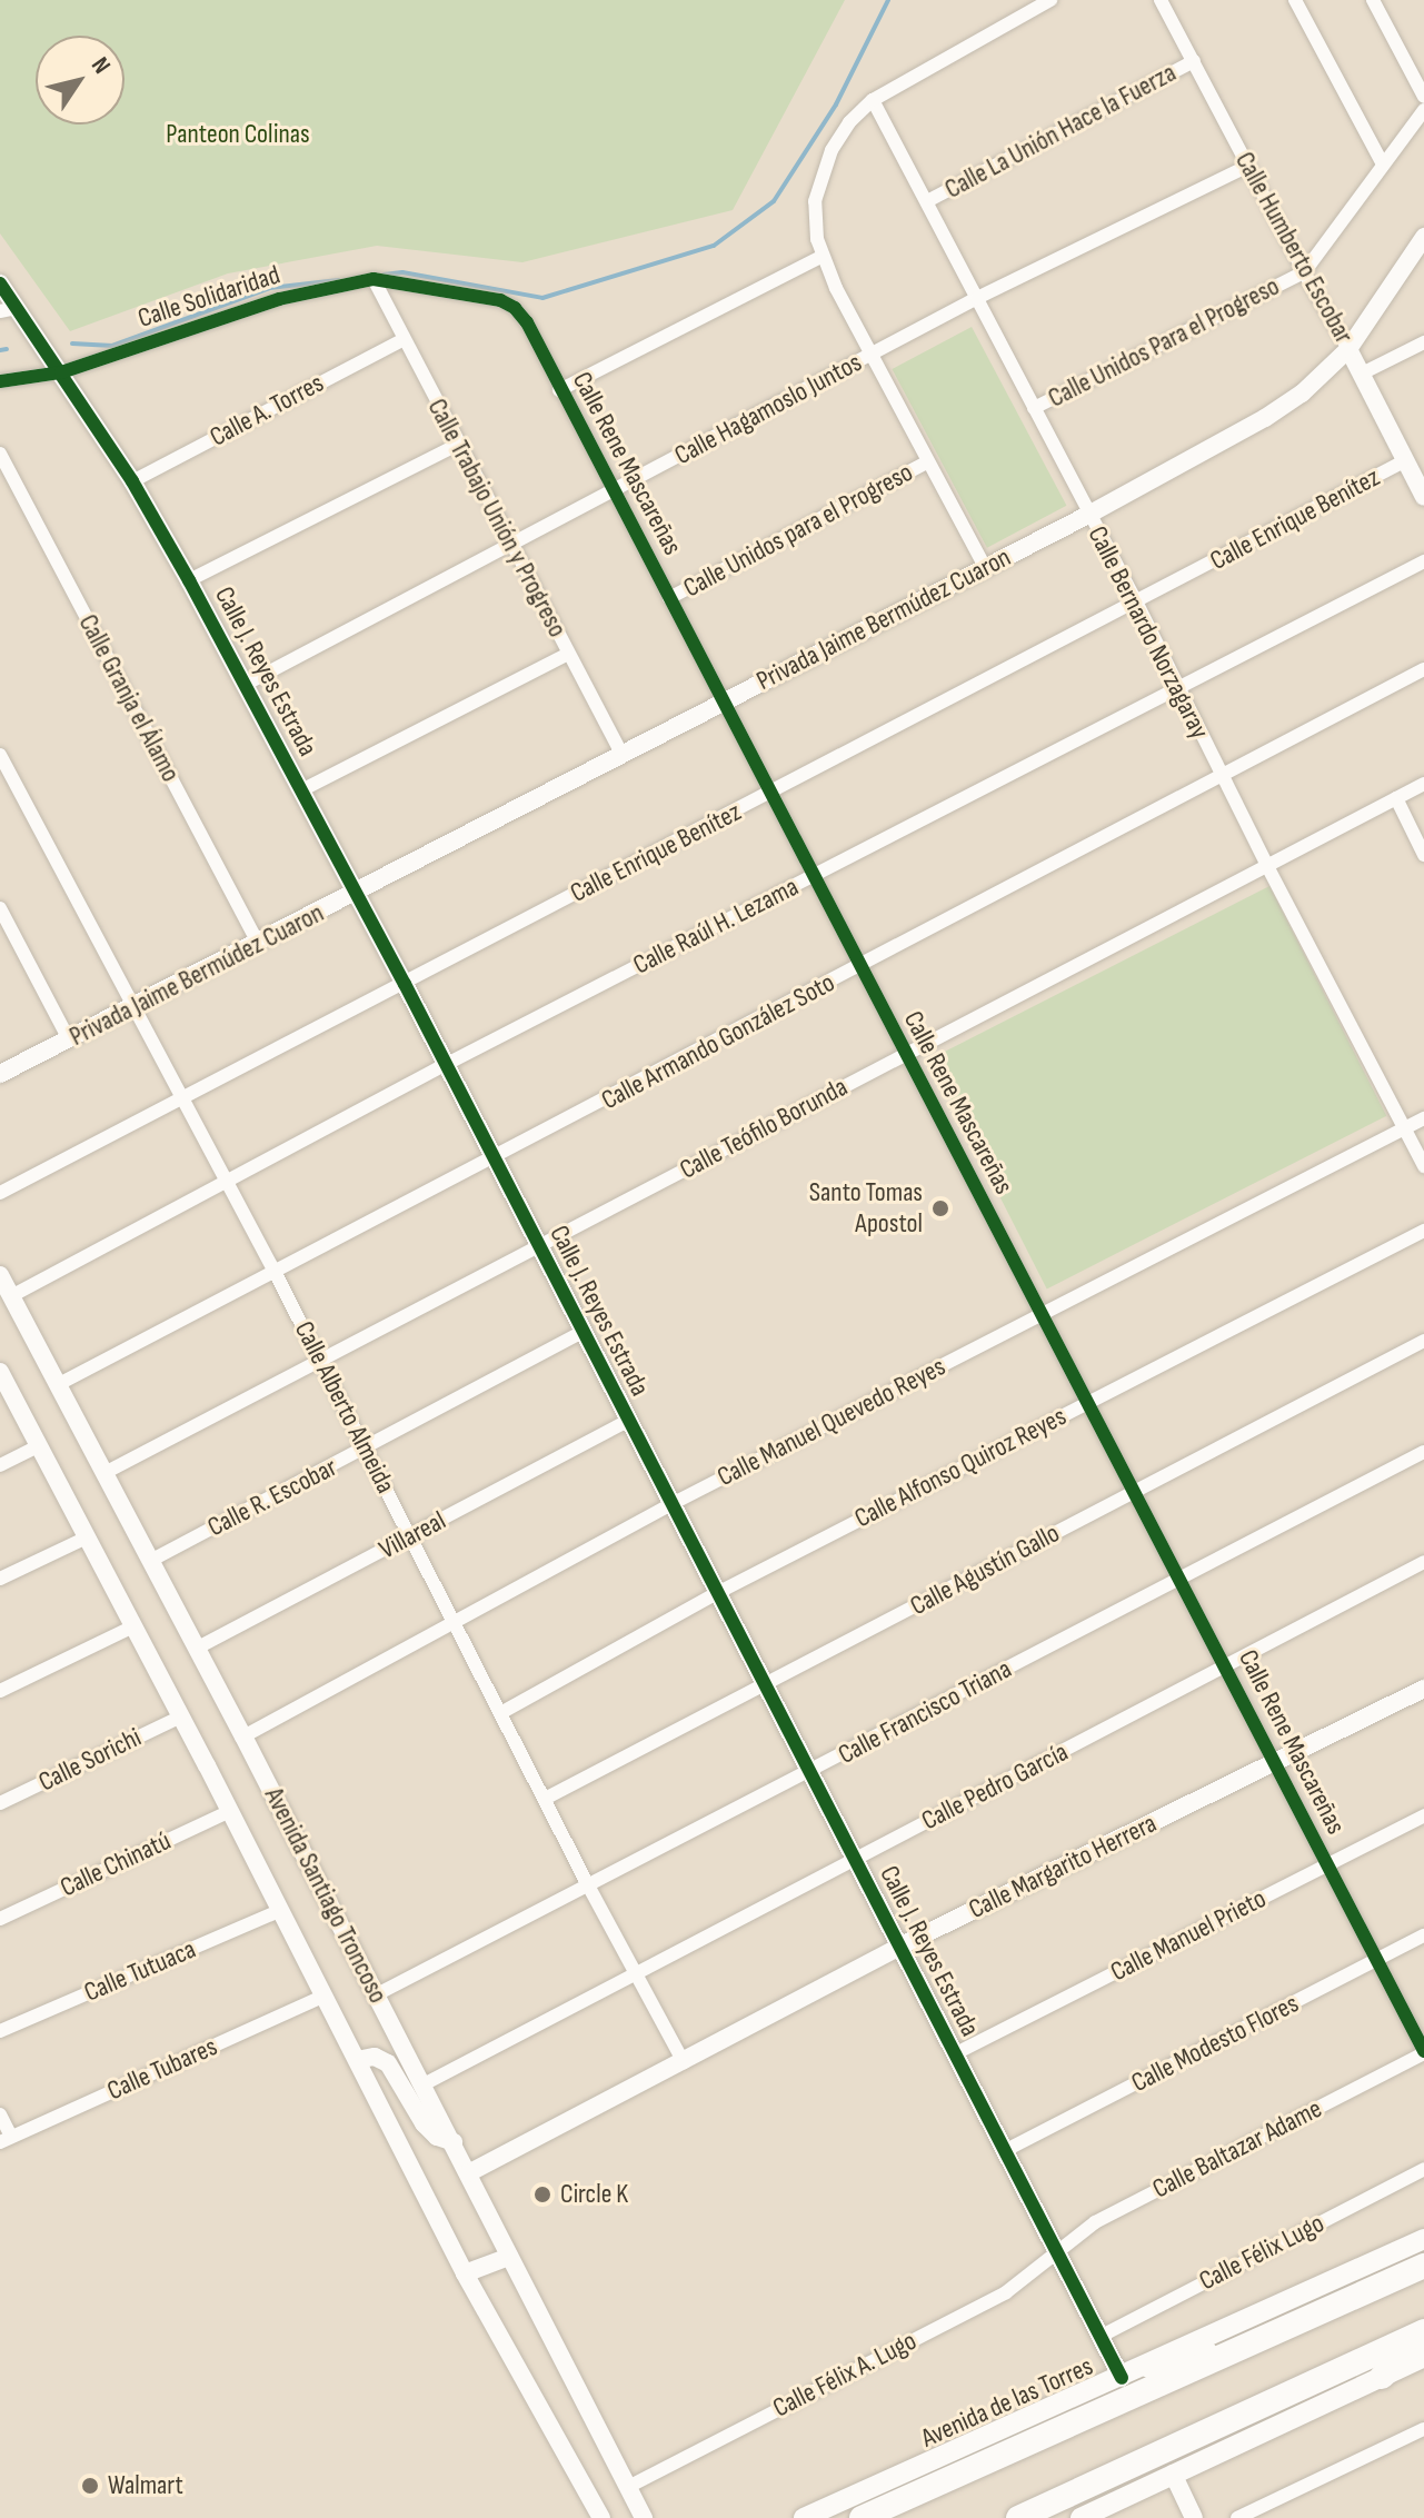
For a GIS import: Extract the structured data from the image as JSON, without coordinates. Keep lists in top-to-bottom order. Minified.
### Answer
{"streets":{"highway":["Avenida de las Torres"],"street":["Calle La Unión Hace la Fuerza","Calle Humberto Escobar","Calle Solidaridad","Calle Unidos Para el Progreso","Calle Hagamoslo Juntos","Calle A. Torres","Calle Rene Mascareñas","Calle Trabajo Unión y Progreso","Calle Enrique Benítez","Calle Unidos para el Progreso","Privada Jaime Bermúdez Cuaron","Calle Bernardo Norzagaray","Calle J. Reyes Estrada","Calle Granja el Álamo","Calle Raúl H. Lezama","Calle Armando González Soto","Calle Teófilo Borunda","Calle Alberto Almeida","Calle Manuel Quevedo Reyes","Calle Alfonso Quiroz Reyes","Calle R. Escobar","Villareal","Calle Agustín Gallo","Calle Francisco Triana","Calle Sorichi","Calle Pedro García","Calle Chinatú","Calle Margarito Herrera","Avenida Santiago Troncoso","Calle Manuel Prieto","Calle Tutuaca","Calle Modesto Flores","Calle Tubares","Calle Baltazar Adame","Calle Félix Lugo","Calle Félix A. Lugo"]},"crossings":[["Calle La Unión Hace la Fuerza","Calle Humberto Escobar"],["Calle La Unión Hace la Fuerza","Calle Bernardo Norzagaray"],["Calle Humberto Escobar","Calle Unidos Para el Progreso"],["Calle Humberto Escobar","Calle Hagamoslo Juntos"],["Calle Humberto Escobar","Calle Enrique Benítez"],["Calle Humberto Escobar","Privada Jaime Bermúdez Cuaron"],["Calle Solidaridad","Calle Rene Mascareñas"],["Calle Solidaridad","Calle Trabajo Unión y Progreso"],["Calle Solidaridad","Calle J. Reyes Estrada"],["Calle Unidos Para el Progreso","Calle Bernardo Norzagaray"],["Calle Hagamoslo Juntos","Calle Rene Mascareñas"],["Calle Hagamoslo Juntos","Calle Trabajo Unión y Progreso"],["Calle Hagamoslo Juntos","Calle Bernardo Norzagaray"],["Calle Hagamoslo Juntos","Calle J. Reyes Estrada"],["Calle A. Torres","Calle Trabajo Unión y Progreso"],["Calle A. Torres","Calle J. Reyes Estrada"],["Calle Rene Mascareñas","Calle Trabajo Unión y Progreso"],["Calle Rene Mascareñas","Calle Enrique Benítez"],["Calle Rene Mascareñas","Calle Unidos para el Progreso"],["Calle Rene Mascareñas","Privada Jaime Bermúdez Cuaron"],["Calle Rene Mascareñas","Calle Raúl H. Lezama"],["Calle Rene Mascareñas","Calle Armando González Soto"],["Calle Rene Mascareñas","Calle Teófilo Borunda"],["Calle Rene Mascareñas","Calle Manuel Quevedo Reyes"],["Calle Rene Mascareñas","Calle Alfonso Quiroz Reyes"],["Calle Rene Mascareñas","Calle Agustín Gallo"],["Calle Rene Mascareñas","Calle Francisco Triana"],["Calle Rene Mascareñas","Calle Pedro García"],["Calle Rene Mascareñas","Calle Margarito Herrera"],["Calle Rene Mascareñas","Calle Manuel Prieto"],["Calle Rene Mascareñas","Calle Modesto Flores"],["Calle Rene Mascareñas","Calle Baltazar Adame"],["Calle Trabajo Unión y Progreso","Privada Jaime Bermúdez Cuaron"],["Calle Enrique Benítez","Calle Bernardo Norzagaray"],["Calle Enrique Benítez","Calle J. Reyes Estrada"],["Calle Enrique Benítez","Calle Alberto Almeida"],["Privada Jaime Bermúdez Cuaron","Calle Bernardo Norzagaray"],["Privada Jaime Bermúdez Cuaron","Calle J. Reyes Estrada"],["Privada Jaime Bermúdez Cuaron","Calle Granja el Álamo"],["Privada Jaime Bermúdez Cuaron","Calle Alberto Almeida"],["Calle Bernardo Norzagaray","Calle Raúl H. Lezama"],["Calle Bernardo Norzagaray","Calle Armando González Soto"],["Calle Bernardo Norzagaray","Calle Teófilo Borunda"],["Calle Bernardo Norzagaray","Calle Manuel Quevedo Reyes"],["Calle J. Reyes Estrada","Calle Raúl H. Lezama"],["Calle J. Reyes Estrada","Calle Armando González Soto"],["Calle J. Reyes Estrada","Calle Teófilo Borunda"],["Calle J. Reyes Estrada","Calle Manuel Quevedo Reyes"],["Calle J. Reyes Estrada","Calle Alfonso Quiroz Reyes"],["Calle J. Reyes Estrada","Calle R. Escobar"],["Calle J. Reyes Estrada","Villareal"],["Calle J. Reyes Estrada","Calle Agustín Gallo"],["Calle J. Reyes Estrada","Calle Francisco Triana"],["Calle J. Reyes Estrada","Calle Pedro García"],["Calle J. Reyes Estrada","Calle Margarito Herrera"],["Calle J. Reyes Estrada","Calle Manuel Prieto"],["Calle J. Reyes Estrada","Calle Modesto Flores"],["Calle J. Reyes Estrada","Calle Baltazar Adame"],["Calle J. Reyes Estrada","Calle Félix Lugo"],["Calle J. Reyes Estrada","Calle Félix A. Lugo"],["Calle J. Reyes Estrada","Avenida de las Torres"],["Calle Raúl H. Lezama","Calle Alberto Almeida"],["Calle Raúl H. Lezama","Avenida Santiago Troncoso"],["Calle Armando González Soto","Calle Alberto Almeida"],["Calle Armando González Soto","Avenida Santiago Troncoso"],["Calle Teófilo Borunda","Calle Alberto Almeida"],["Calle Teófilo Borunda","Avenida Santiago Troncoso"],["Calle Alberto Almeida","Calle Manuel Quevedo Reyes"],["Calle Alberto Almeida","Calle Alfonso Quiroz Reyes"],["Calle Alberto Almeida","Calle R. Escobar"],["Calle Alberto Almeida","Villareal"],["Calle Alberto Almeida","Calle Agustín Gallo"],["Calle Alberto Almeida","Calle Francisco Triana"],["Calle Alberto Almeida","Calle Pedro García"],["Calle Alberto Almeida","Calle Margarito Herrera"],["Calle Manuel Quevedo Reyes","Avenida Santiago Troncoso"],["Calle R. Escobar","Avenida Santiago Troncoso"],["Villareal","Avenida Santiago Troncoso"],["Calle Francisco Triana","Avenida Santiago Troncoso"],["Calle Sorichi","Avenida Santiago Troncoso"],["Calle Pedro García","Avenida Santiago Troncoso"],["Calle Chinatú","Avenida Santiago Troncoso"],["Calle Margarito Herrera","Avenida Santiago Troncoso"],["Avenida Santiago Troncoso","Calle Tutuaca"],["Avenida Santiago Troncoso","Calle Tubares"],["Avenida Santiago Troncoso","Calle Félix A. Lugo"],["Calle Baltazar Adame","Calle Félix A. Lugo"]],"parks":["Panteon Colinas"],"places":["Santo Tomas Apostol","Circle K","Walmart"],"north":"top right"}
